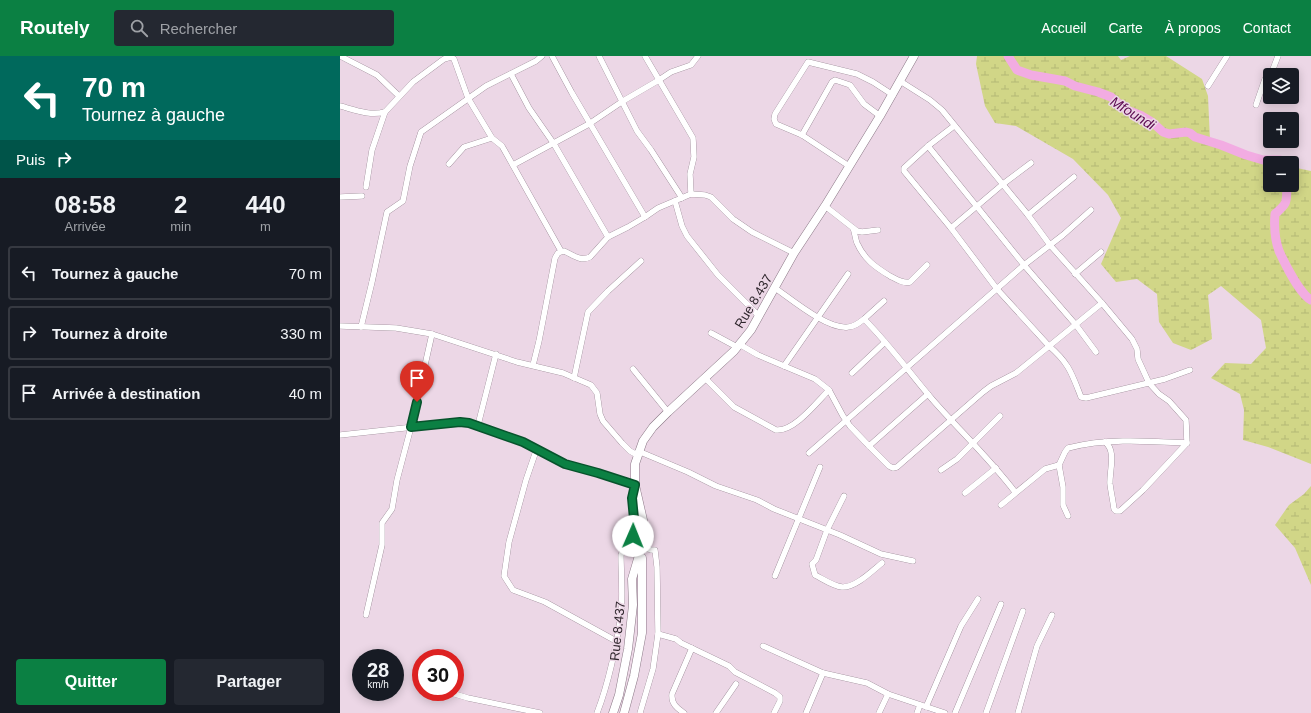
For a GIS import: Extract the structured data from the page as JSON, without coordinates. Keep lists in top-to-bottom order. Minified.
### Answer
{"streets":{"main road":["Rue 8.437"]},"water":["Mfoundi"],"page":{"header":"Routely","search":"Rechercher","nav":["Accueil","Carte","À propos","Contact"],"turn":["70 m","Tournez à gauche"],"map_buttons":["+","−"],"then":"Puis","eta":["08:58","Arrivée","2","min","440","m"],"list":[{"name":"Tournez à gauche","value":"70 m"},{"name":"Tournez à droite","value":"330 m"},{"name":"Arrivée à destination","value":"40 m"}],"speed":"28 km/h","limit":"30","buttons":["Quitter","Partager"]}}
